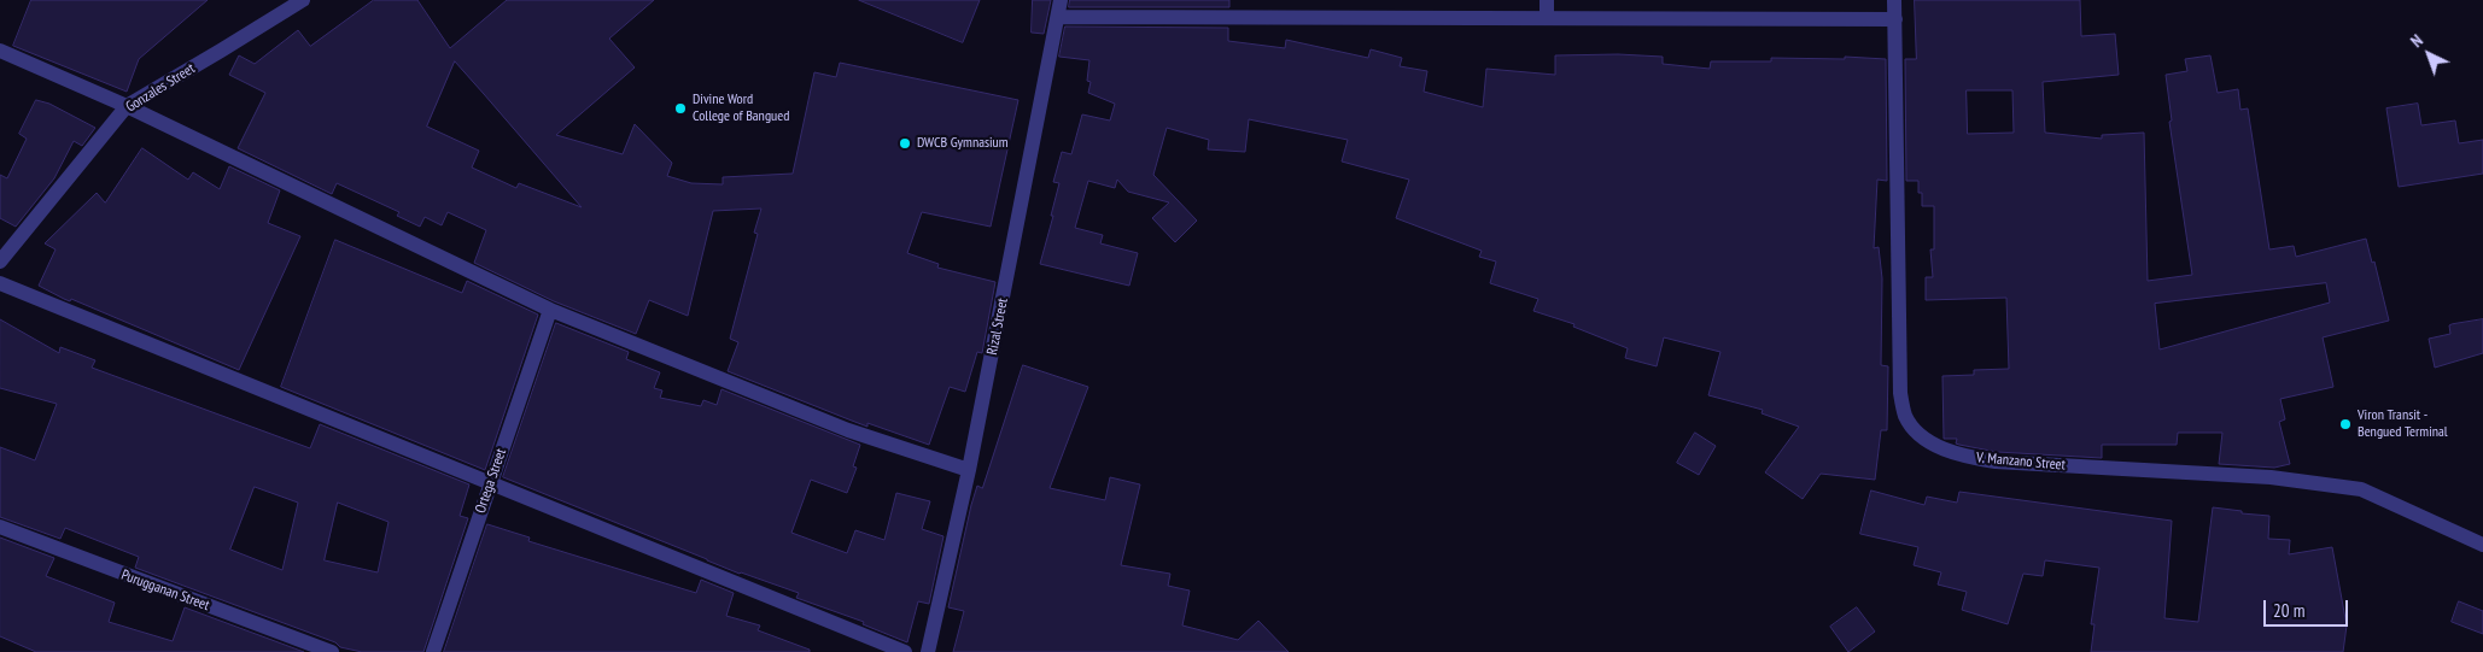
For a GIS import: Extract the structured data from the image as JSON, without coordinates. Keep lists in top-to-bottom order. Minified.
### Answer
{"streets":{"street":["Gonzales Street","Rizal Street","V. Manzano Street","Ortega Street","Purugganan Street"]},"places":["Divine Word College of Bangued","DWCB Gymnasium","Viron Transit - Bengued Terminal"],"scale_bar":"20 m","north":"top left"}
